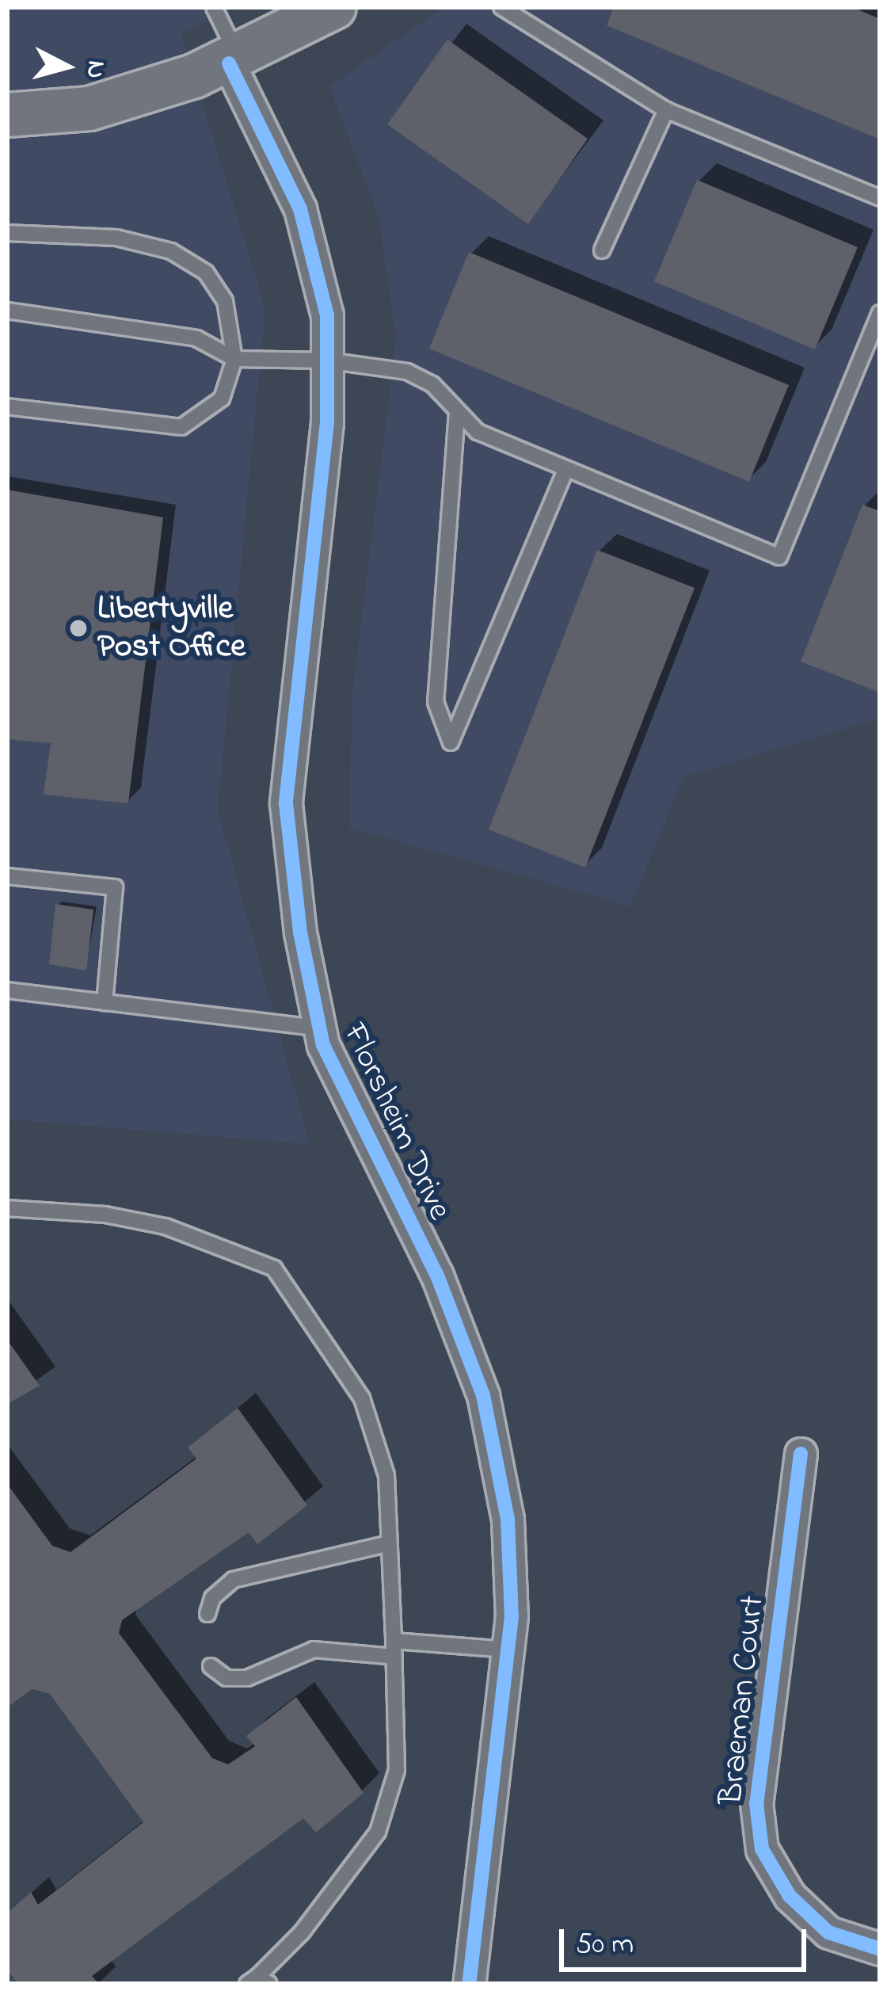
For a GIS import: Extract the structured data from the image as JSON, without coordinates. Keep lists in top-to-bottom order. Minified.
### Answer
{"streets":{"street":["Florsheim Drive","Braeman Court"]},"places":["Libertyville Post Office"],"scale_bar":"50 m","north":"right"}
